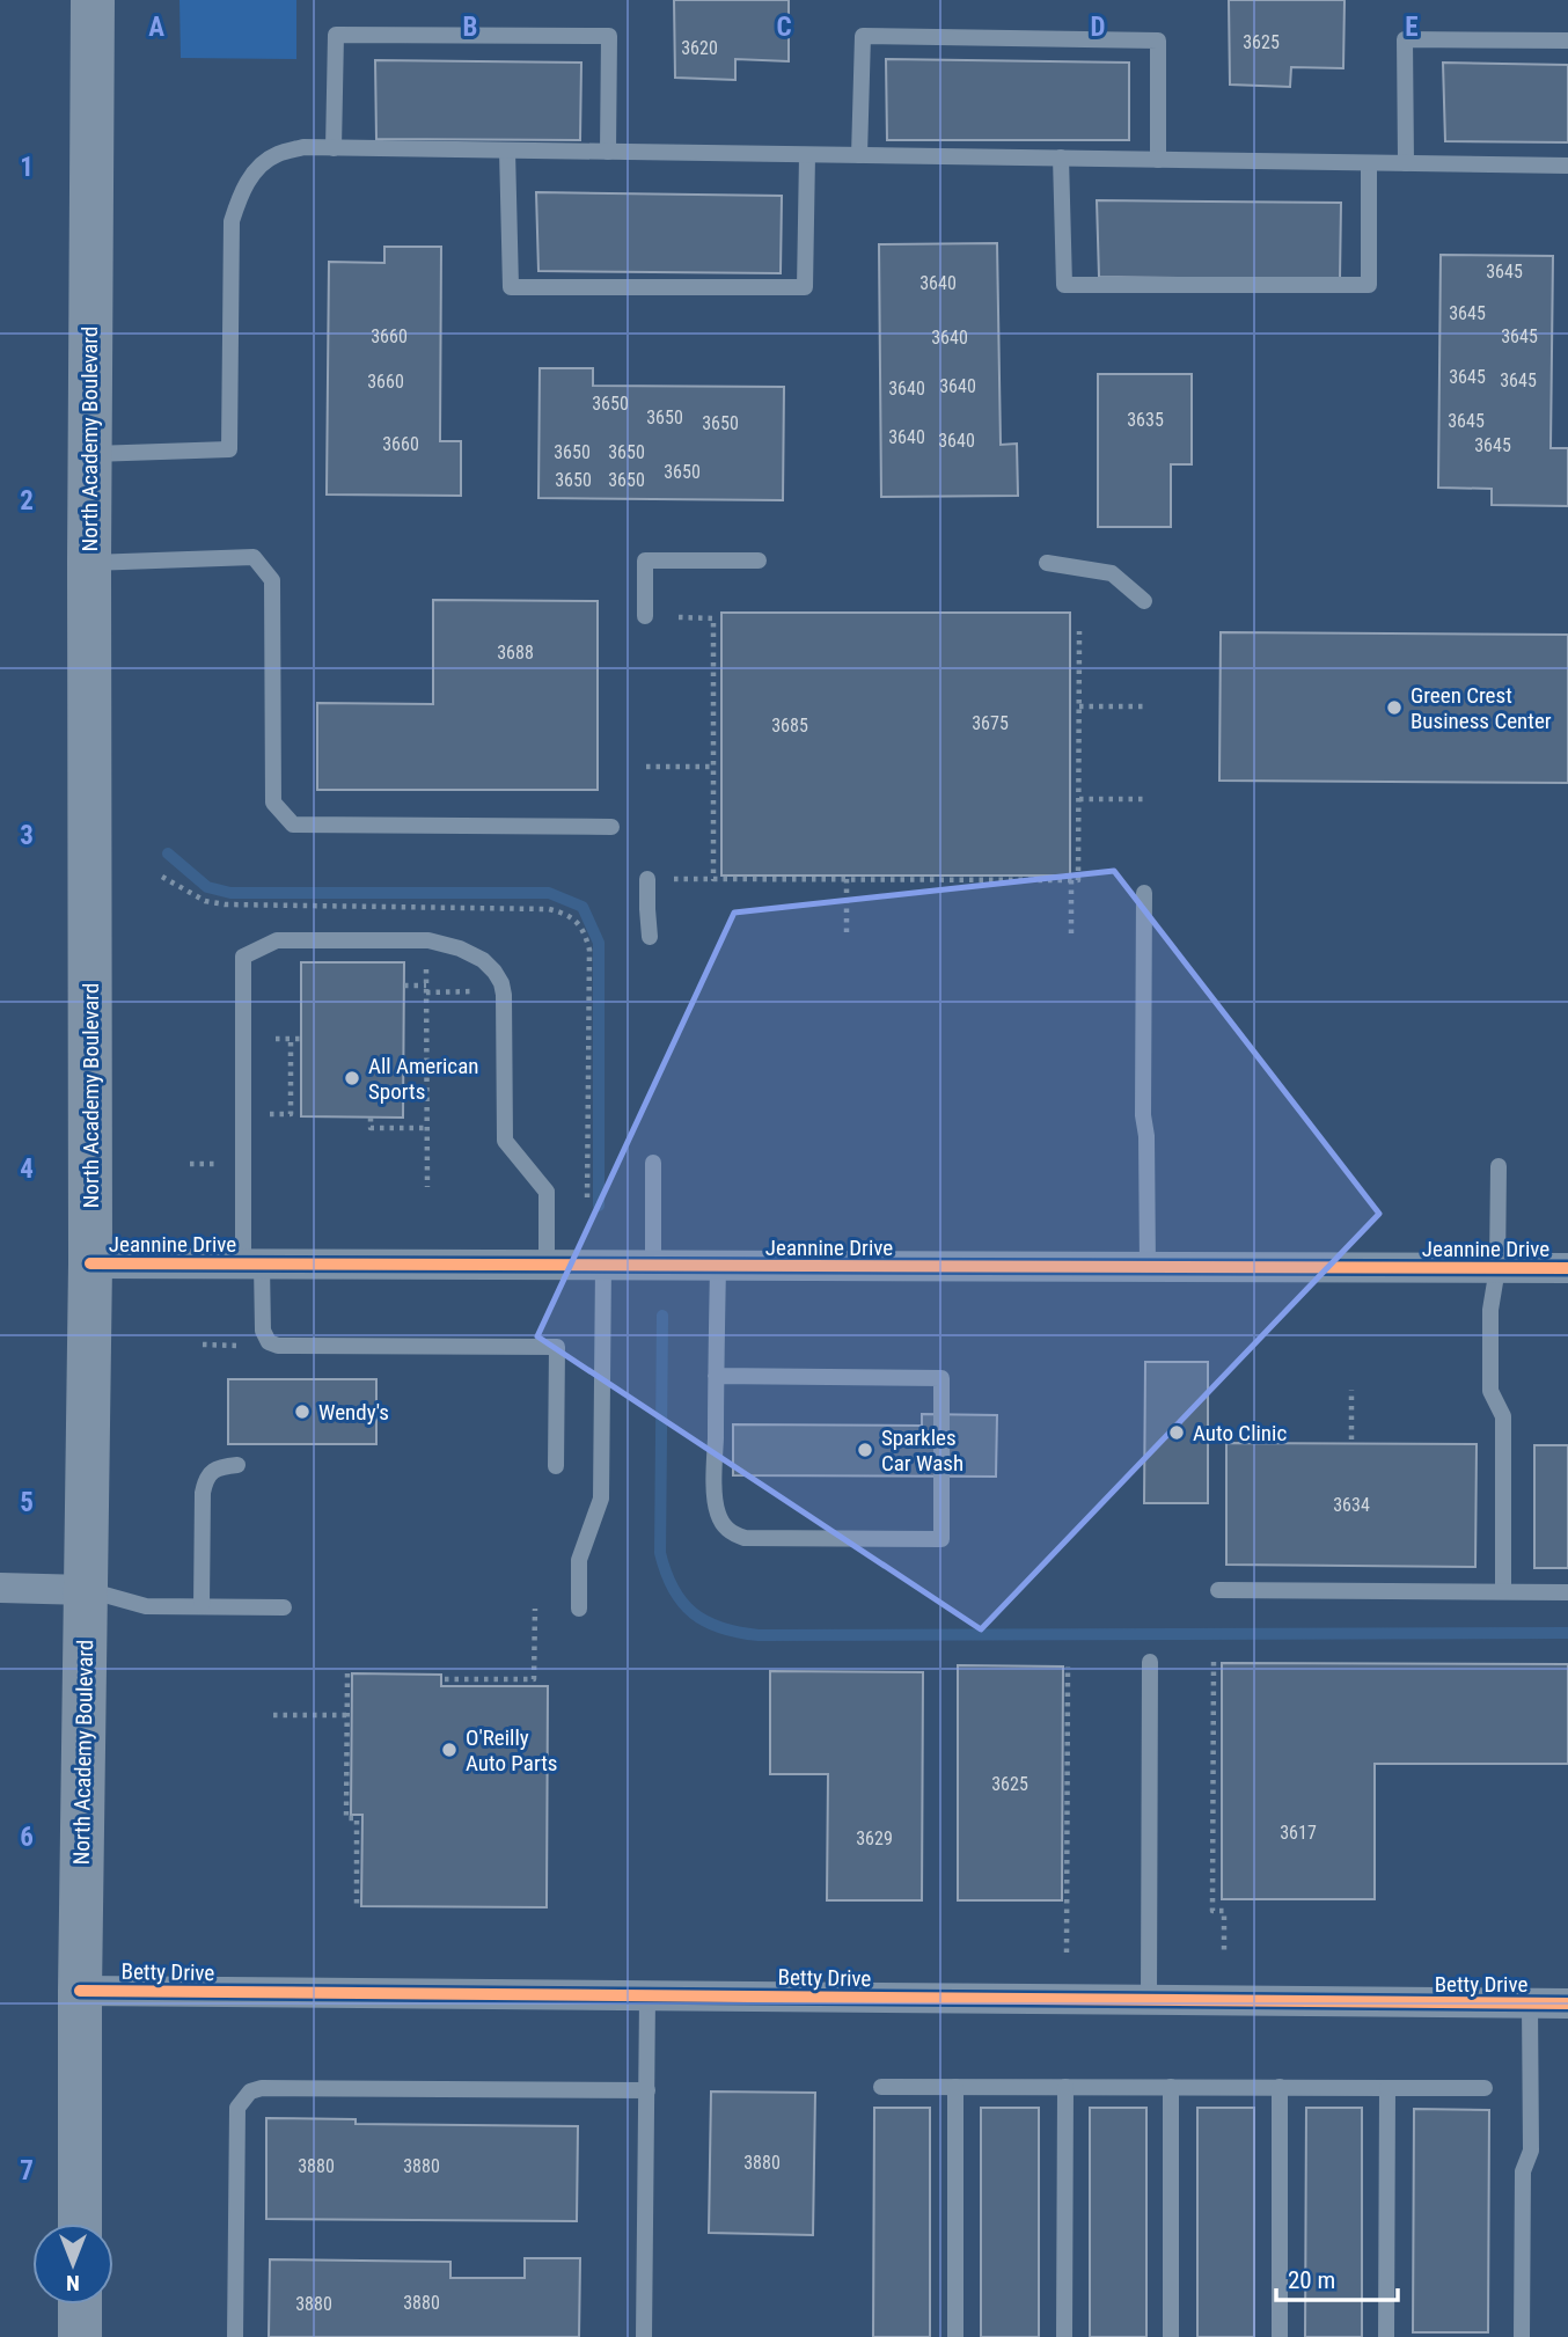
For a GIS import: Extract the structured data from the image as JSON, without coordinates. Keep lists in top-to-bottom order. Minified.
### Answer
{"streets":{"highway":["North Academy Boulevard"],"street":["Jeannine Drive","Betty Drive"]},"crossings":[["North Academy Boulevard","Jeannine Drive"],["North Academy Boulevard","Betty Drive"]],"places":["Green Crest Business Center","All American Sports","Wendy's","Auto Clinic","Sparkles Car Wash","O'Reilly Auto Parts"],"house_numbers":["3625","3620","3645","3640","3645","3660","3645","3640","3645","3645","3660","3640","3640","3650","3650","3635","3645","3650","3640","3640","3660","3645","3650","3650","3650","3650","3650","3688","3675","3685","3634","3625","3617","3629","3880","3880","3880","3880","3880"],"scale_bar":"20 m","north":"bottom","grid":{"columns":["A","B","C","D","E"],"rows":["1","2","3","4","5","6","7"]}}
